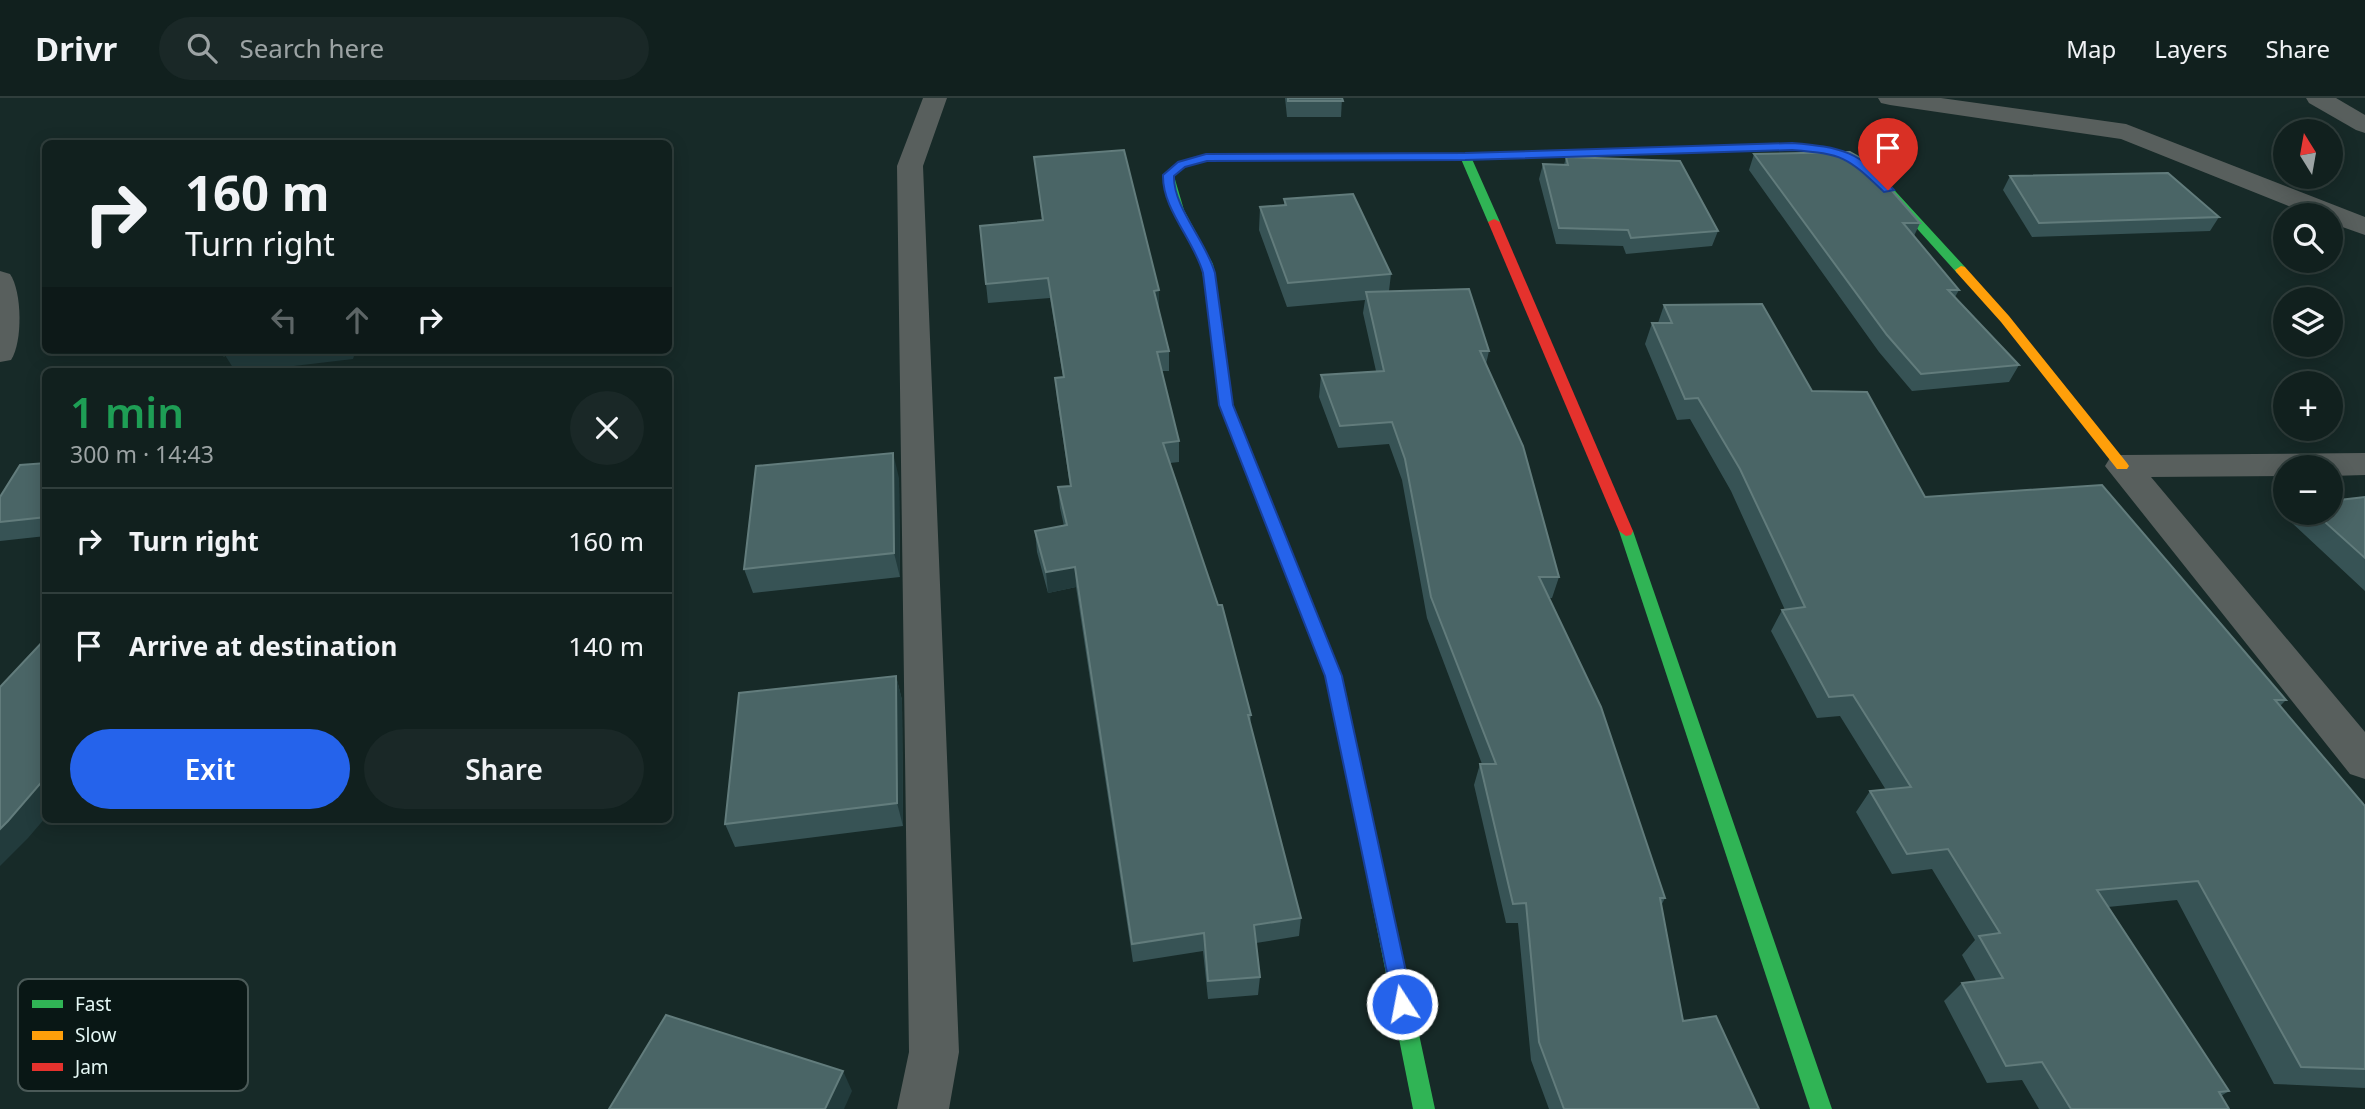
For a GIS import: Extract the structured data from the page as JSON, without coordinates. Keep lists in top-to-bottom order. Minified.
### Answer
{"legend":["Fast","Slow","Jam"],"north":"top","page":{"header":"Drivr","search":"Search here","nav":["Map","Layers","Share"],"map_buttons":["+","−"],"turn":["160 m","Turn right"],"heading":["1 min","300 m · 14:43"],"list":[{"name":"Turn right","value":"160 m"},{"name":"Arrive at destination","value":"140 m"}],"buttons":["Exit","Share"]}}
